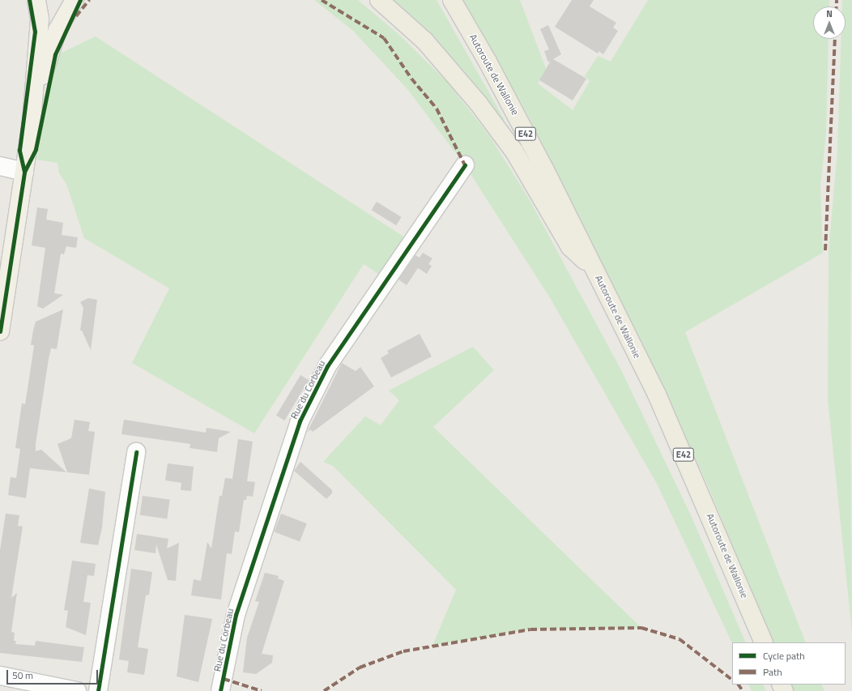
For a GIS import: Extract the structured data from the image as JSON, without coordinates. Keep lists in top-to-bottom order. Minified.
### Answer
{"streets":{"highway":["Autoroute de Wallonie","E42"],"street":["Rue du Corbeau"]},"legend":["Cycle path","Path"],"scale_bar":"50 m","north":"top"}
